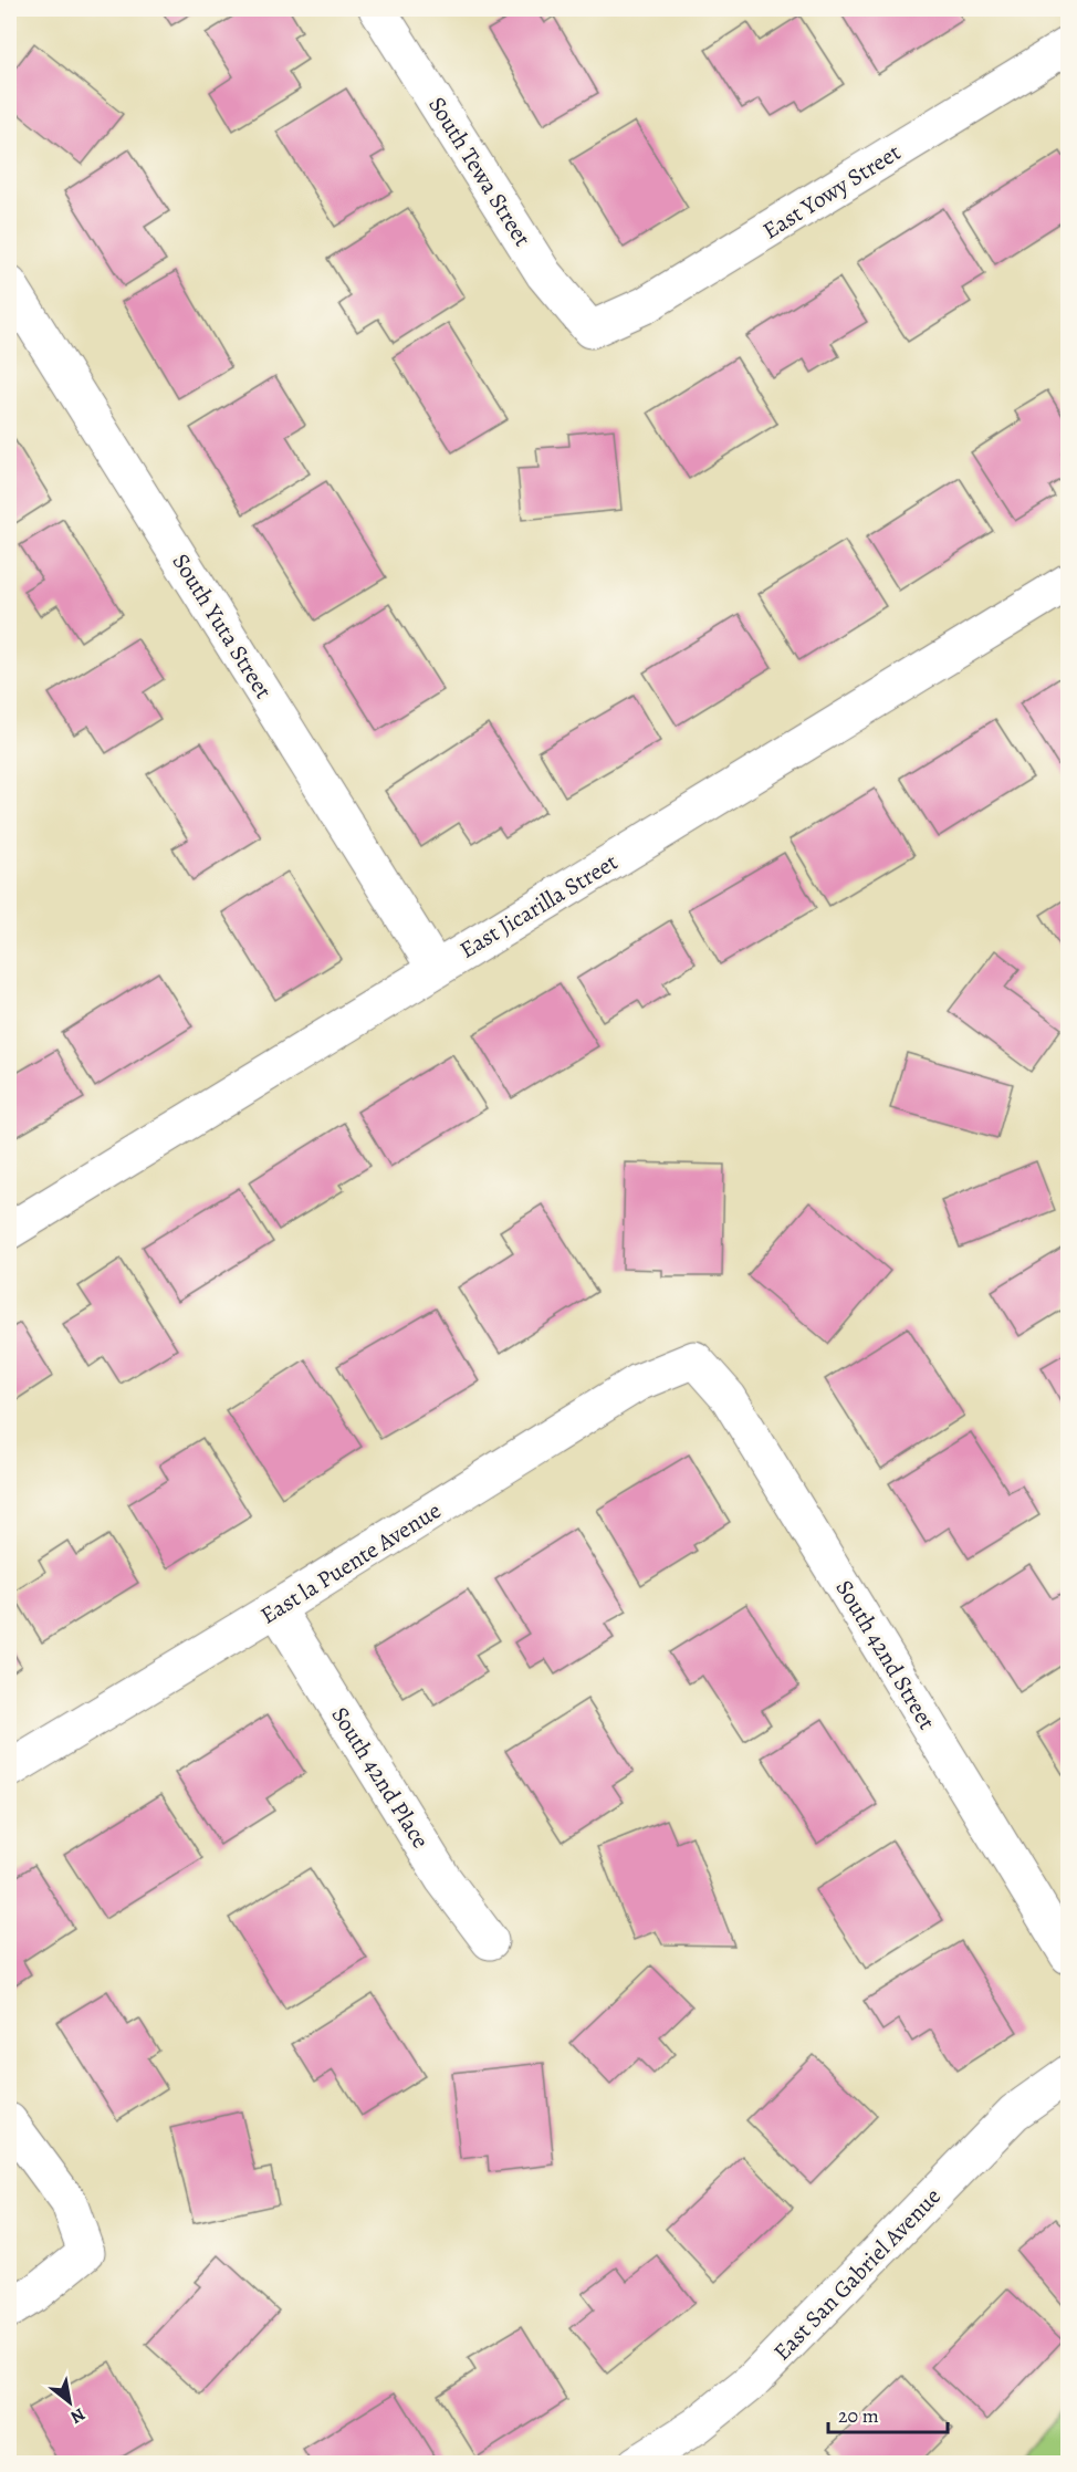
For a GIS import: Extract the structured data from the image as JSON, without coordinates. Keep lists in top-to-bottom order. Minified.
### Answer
{"streets":{"street":["South Tewa Street","East Yowy Street","South Yuta Street","East Jicarilla Street","East la Puente Avenue","South 42nd Street","South 42nd Place","East San Gabriel Avenue"]},"crossings":[["South Tewa Street","East Yowy Street"],["South Yuta Street","East Jicarilla Street"],["East la Puente Avenue","South 42nd Street"],["East la Puente Avenue","South 42nd Place"]],"scale_bar":"20 m","north":"bottom right"}
